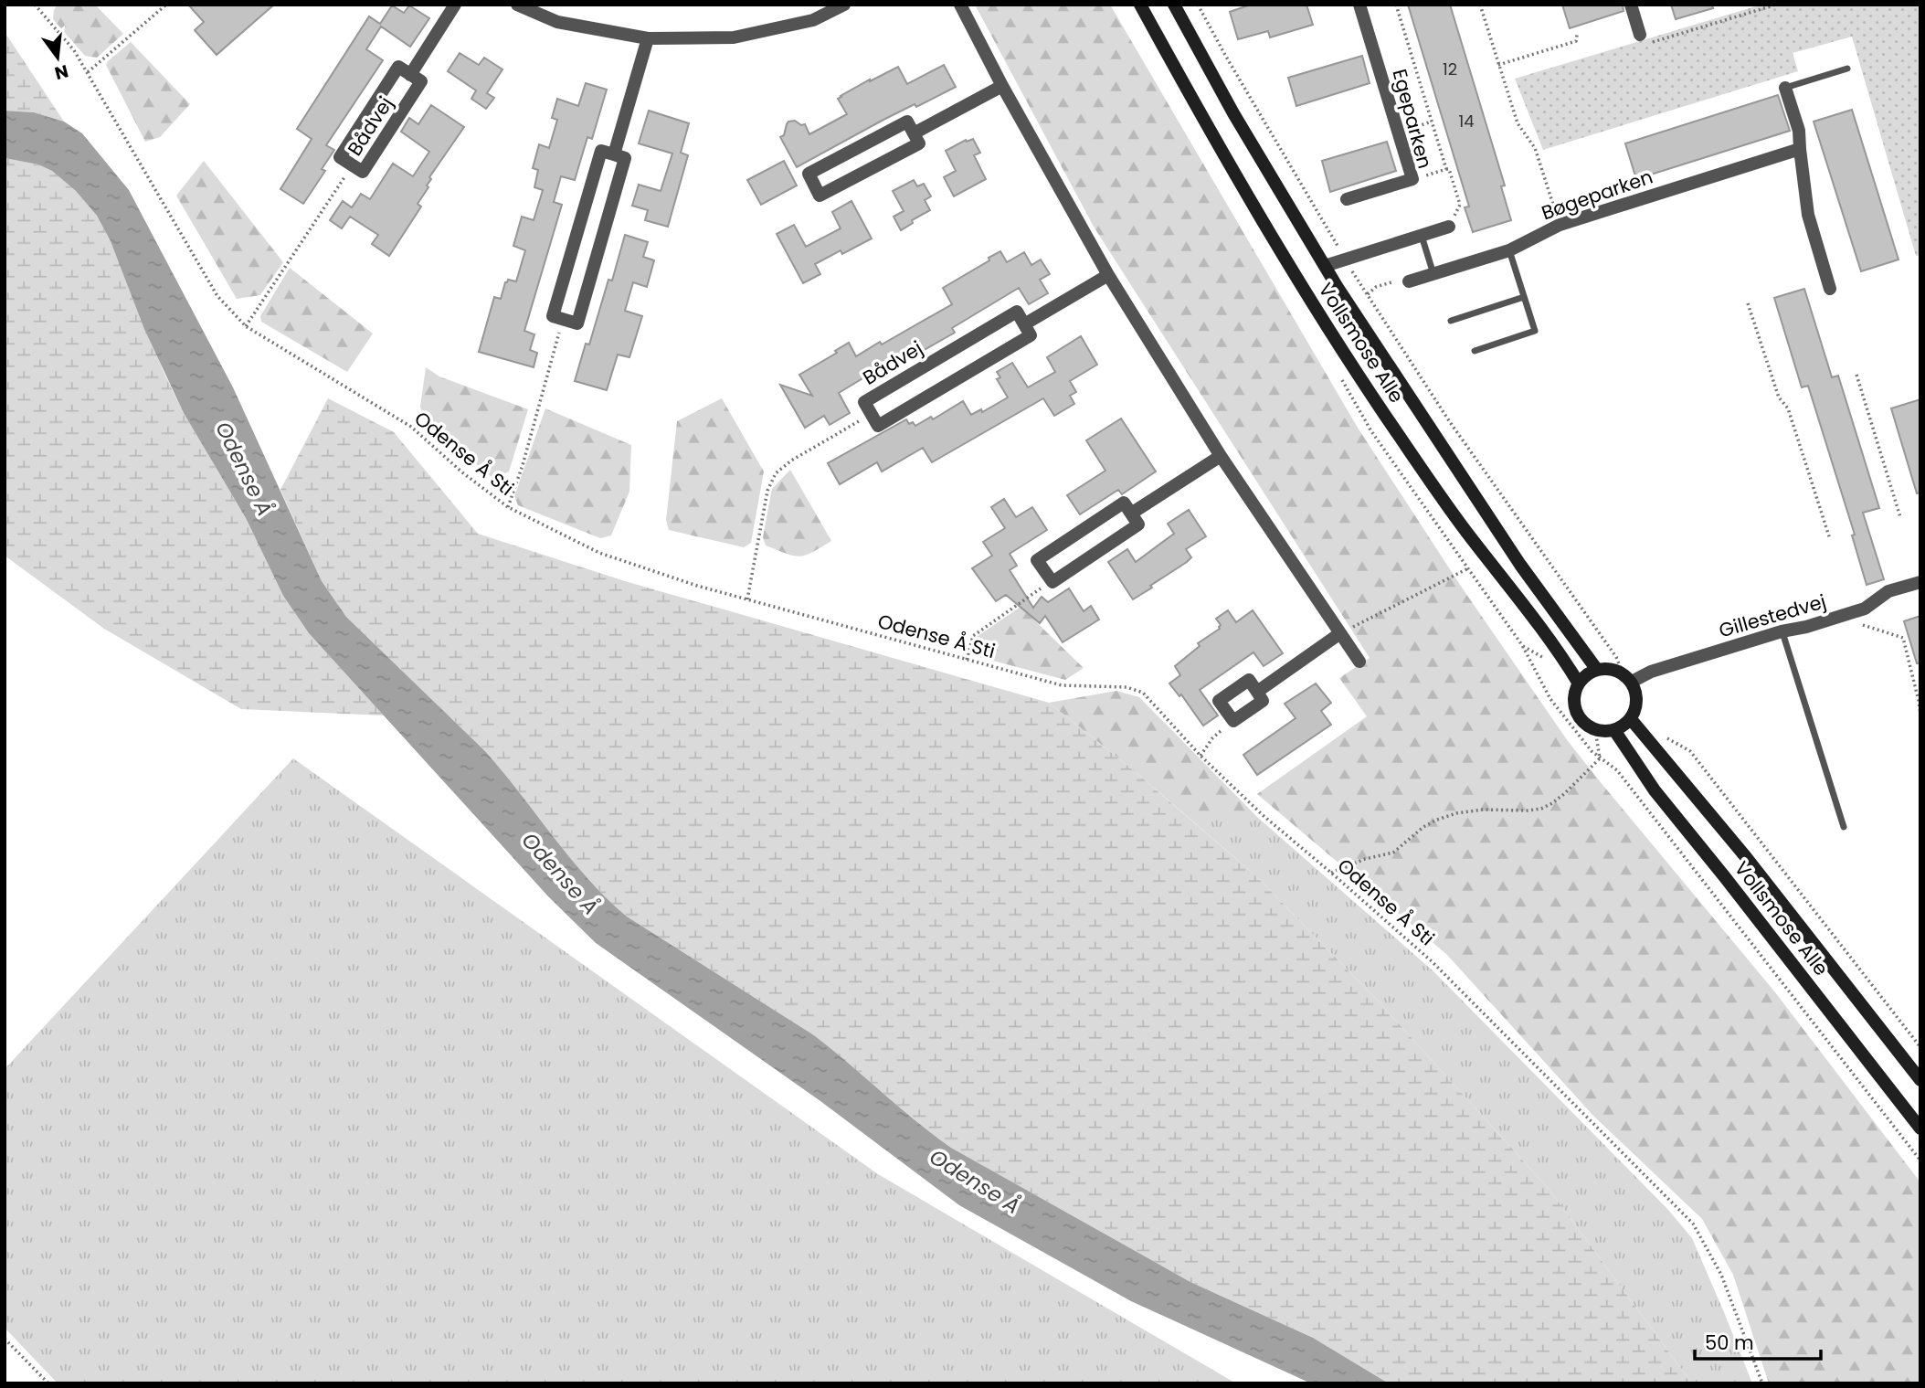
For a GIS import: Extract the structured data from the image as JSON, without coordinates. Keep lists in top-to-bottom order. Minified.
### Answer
{"streets":{"street":["Egeparken","Bådvej","Bøgeparken","Vollsmose Alle","Gillestedvej"],"path":["Odense Å Sti"]},"crossings":[["Vollsmose Alle","Gillestedvej"]],"water":["Odense Å"],"house_numbers":["12","14"],"scale_bar":"50 m","north":"bottom"}
